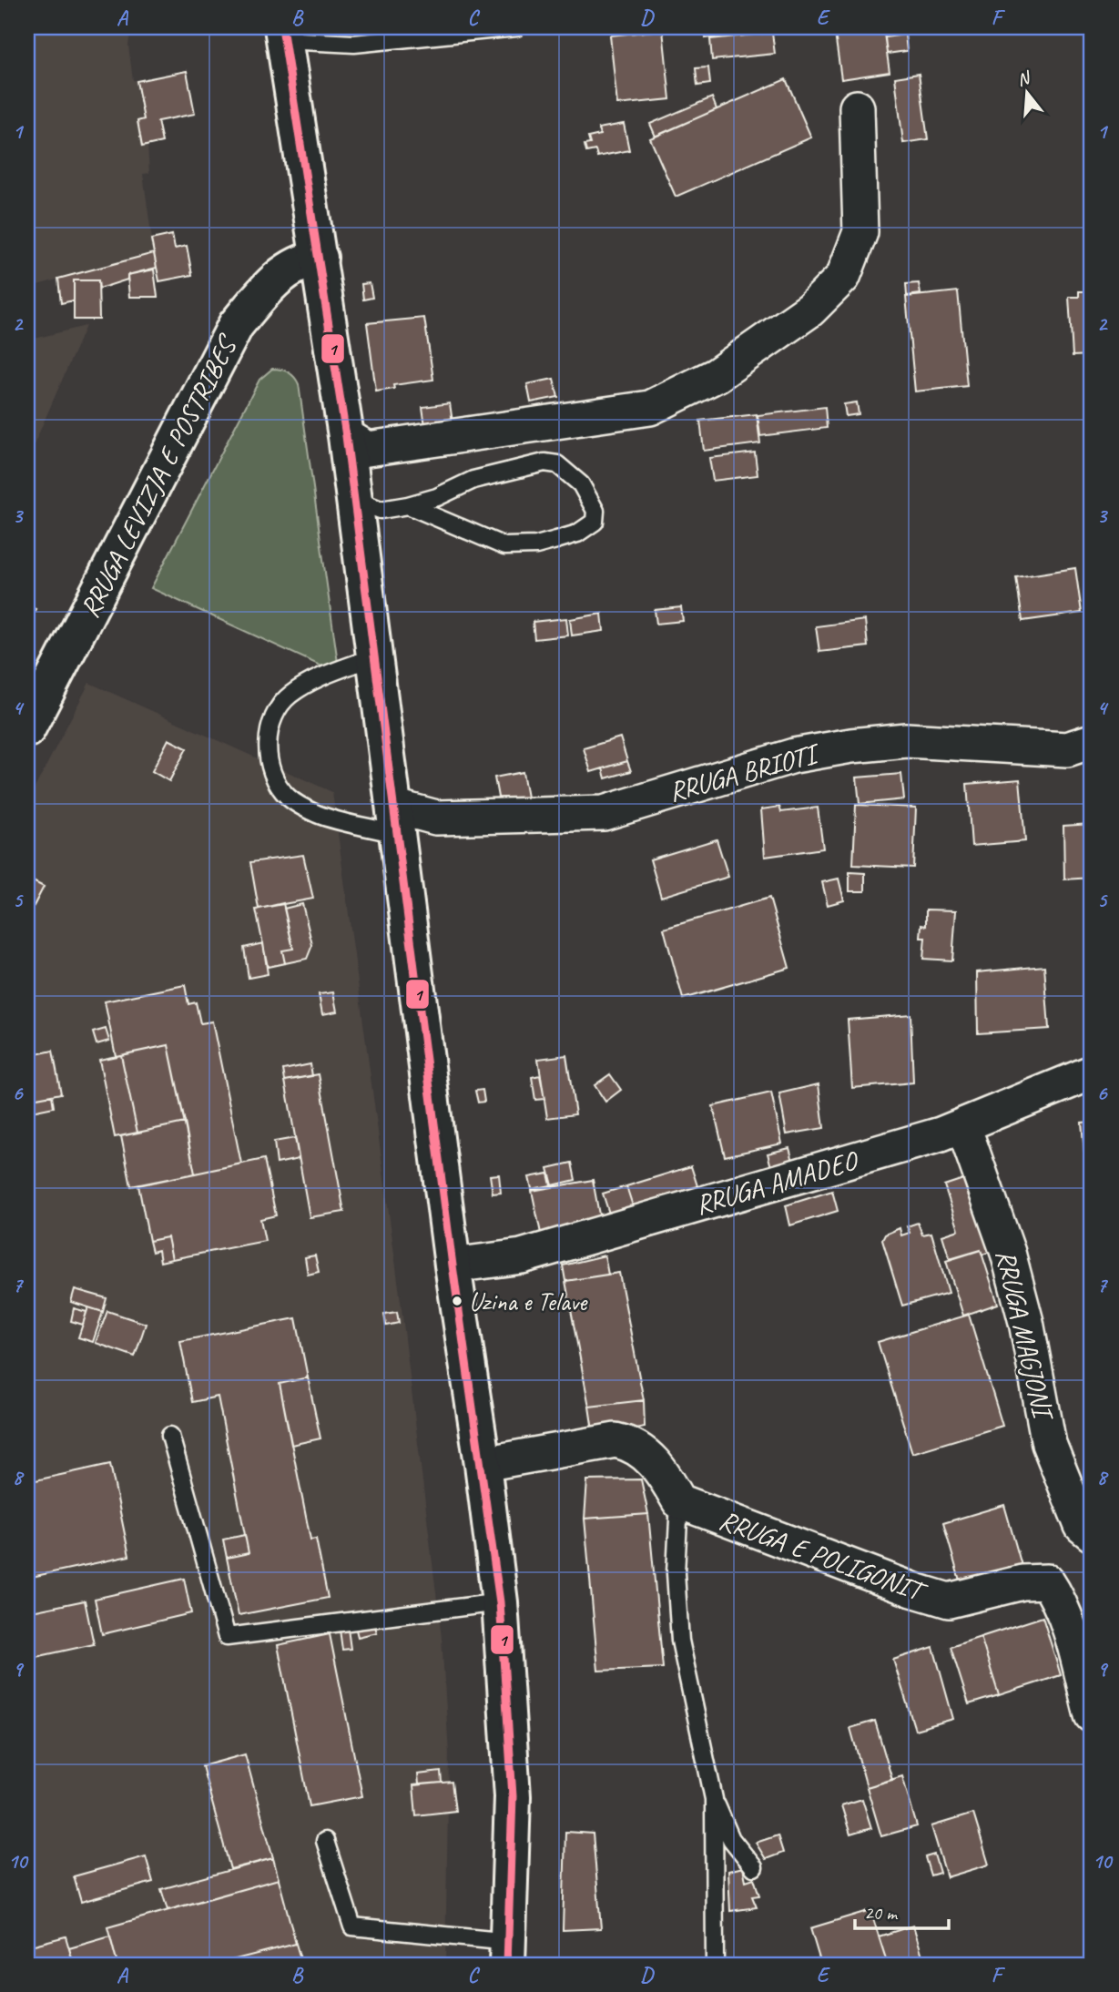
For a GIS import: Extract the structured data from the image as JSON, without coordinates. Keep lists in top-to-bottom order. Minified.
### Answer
{"streets":{"main road":["RRUGA LEVIZJA E POSTRIBES"],"street":["RRUGA BRIOTI","RRUGA AMADEO","RRUGA MAGJONI","RRUGA E POLIGONIT"]},"crossings":[["RRUGA AMADEO","RRUGA MAGJONI"]],"places":["Uzina e Telave"],"lines":["transit line 1"],"scale_bar":"20 m","north":"top","grid":{"columns":["A","B","C","D","E","F"],"rows":["1","2","3","4","5","6","7","8","9","10"]}}
